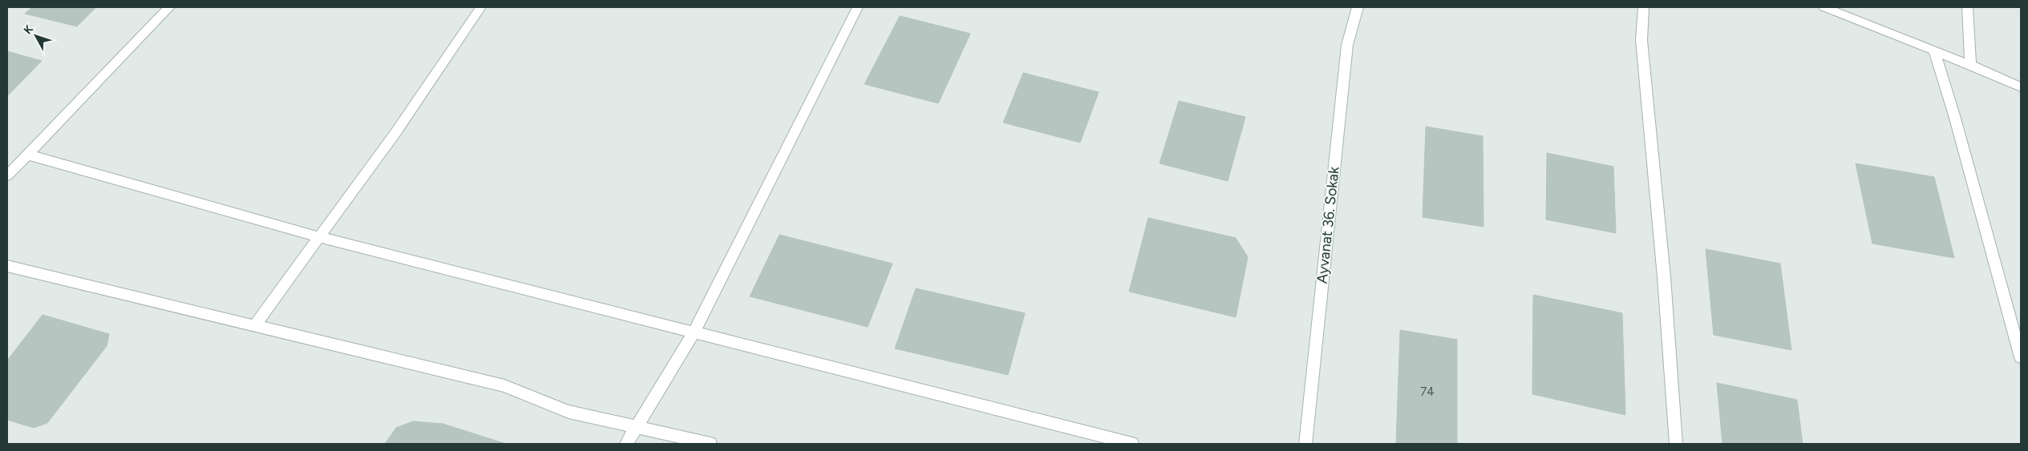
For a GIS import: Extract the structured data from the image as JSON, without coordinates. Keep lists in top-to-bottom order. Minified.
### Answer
{"streets":{"street":["Ayvanat 36. Sokak"]},"house_numbers":["74"],"north":"top left"}
